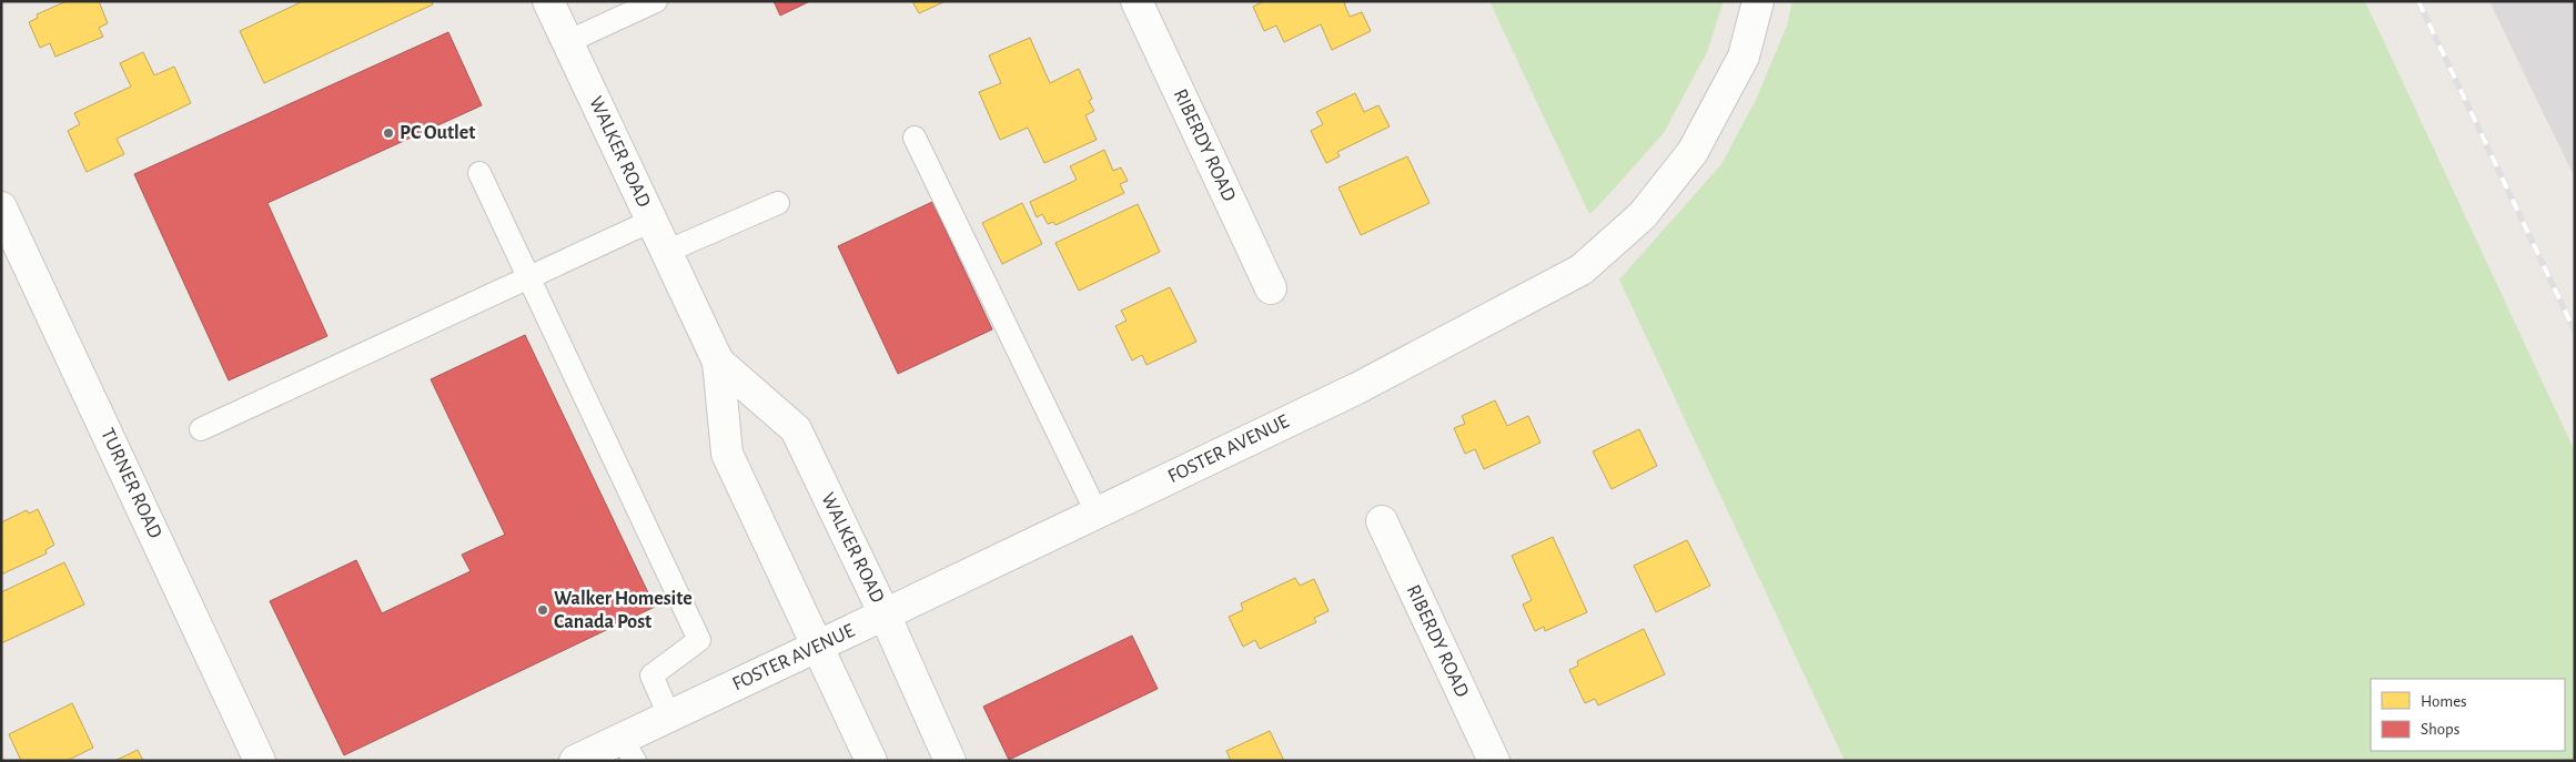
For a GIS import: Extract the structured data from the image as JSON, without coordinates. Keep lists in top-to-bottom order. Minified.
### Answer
{"streets":{"street":["RIBERDY ROAD","WALKER ROAD","FOSTER AVENUE","TURNER ROAD"]},"crossings":[["WALKER ROAD","FOSTER AVENUE"]],"places":["PC Outlet","Walker Homesite Canada Post"],"legend":["Homes","Shops"]}
